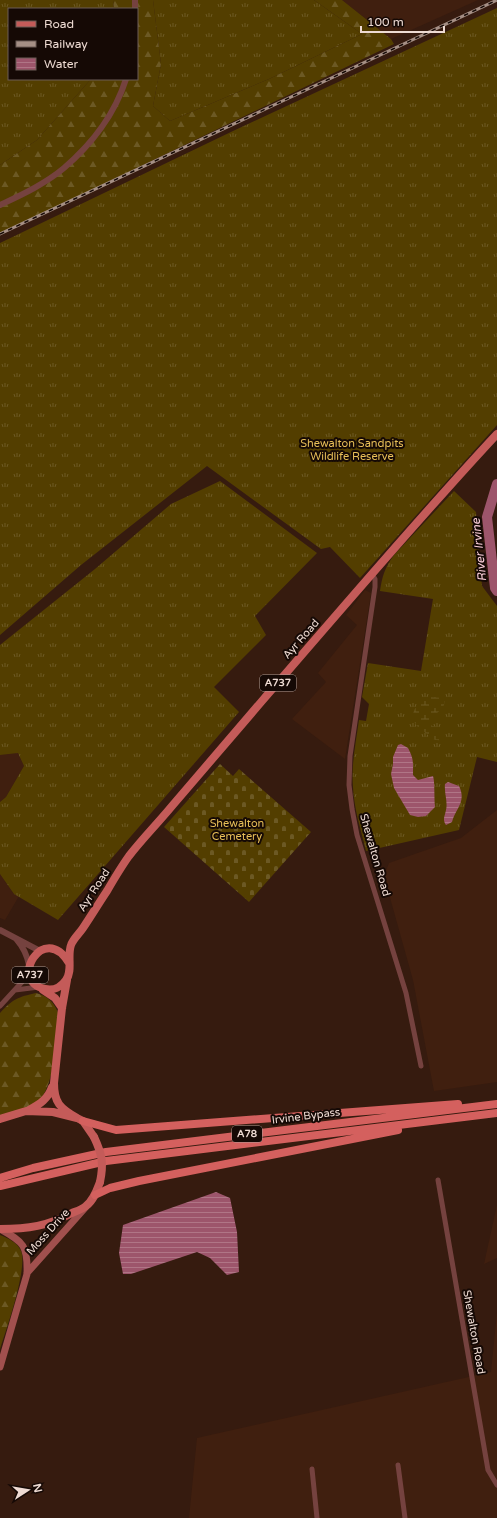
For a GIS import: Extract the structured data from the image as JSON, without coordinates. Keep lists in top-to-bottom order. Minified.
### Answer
{"streets":{"highway":["Irvine Bypass","A78"],"main road":["Ayr Road","A737","Moss Drive"],"street":["Shewalton Road"]},"crossings":[["Ayr Road","Shewalton Road"]],"water":["River Irvine"],"parks":["Shewalton Sandpits Wildlife Reserve","Shewalton Cemetery"],"legend":["Road","Railway","Water"],"scale_bar":"100 m","north":"right"}
